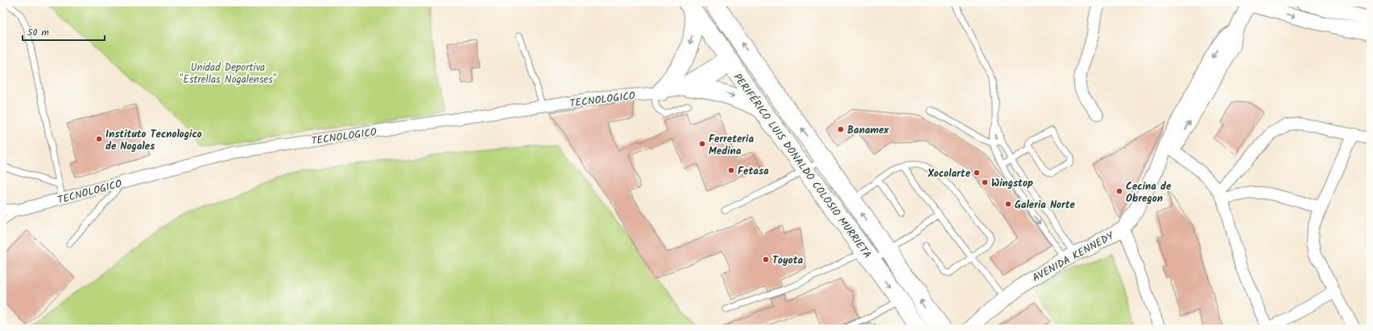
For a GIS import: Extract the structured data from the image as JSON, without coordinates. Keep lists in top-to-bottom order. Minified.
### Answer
{"streets":{"main road":["PERIFÉRICO LUIS DONALDO COLOSIO MURRIETA"],"street":["TECNOLOGICO","AVENIDA KENNEDY"]},"crossings":[["TECNOLOGICO","PERIFÉRICO LUIS DONALDO COLOSIO MURRIETA"]],"parks":["Unidad Deportiva \"Estrellas Nogalenses\""],"places":["Banamex","Instituto Tecnologico de Nogales","Ferreteria Medina","Fetasa","Xocolarte","Wingstop","Cecina de Obregon","Galeria Norte","Toyota"],"scale_bar":"50 m"}
